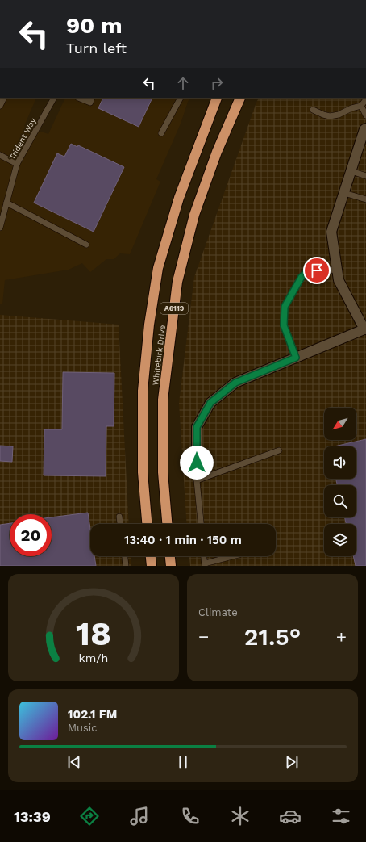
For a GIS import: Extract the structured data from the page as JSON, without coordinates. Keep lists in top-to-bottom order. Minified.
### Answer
{"streets":{"highway":["A6119","Whitebirk Drive"],"lane":["Trident Way"]},"north":"bottom left","page":{"turn":["90 m","Turn left"],"limit":"20","trip":"13:40 · 1 min · 150 m","tile":"Climate","heat":["−","21.5°","+"],"song":["102.1 FM","Music"],"tabs":"13:39","gauge":["18","km/h"]}}
